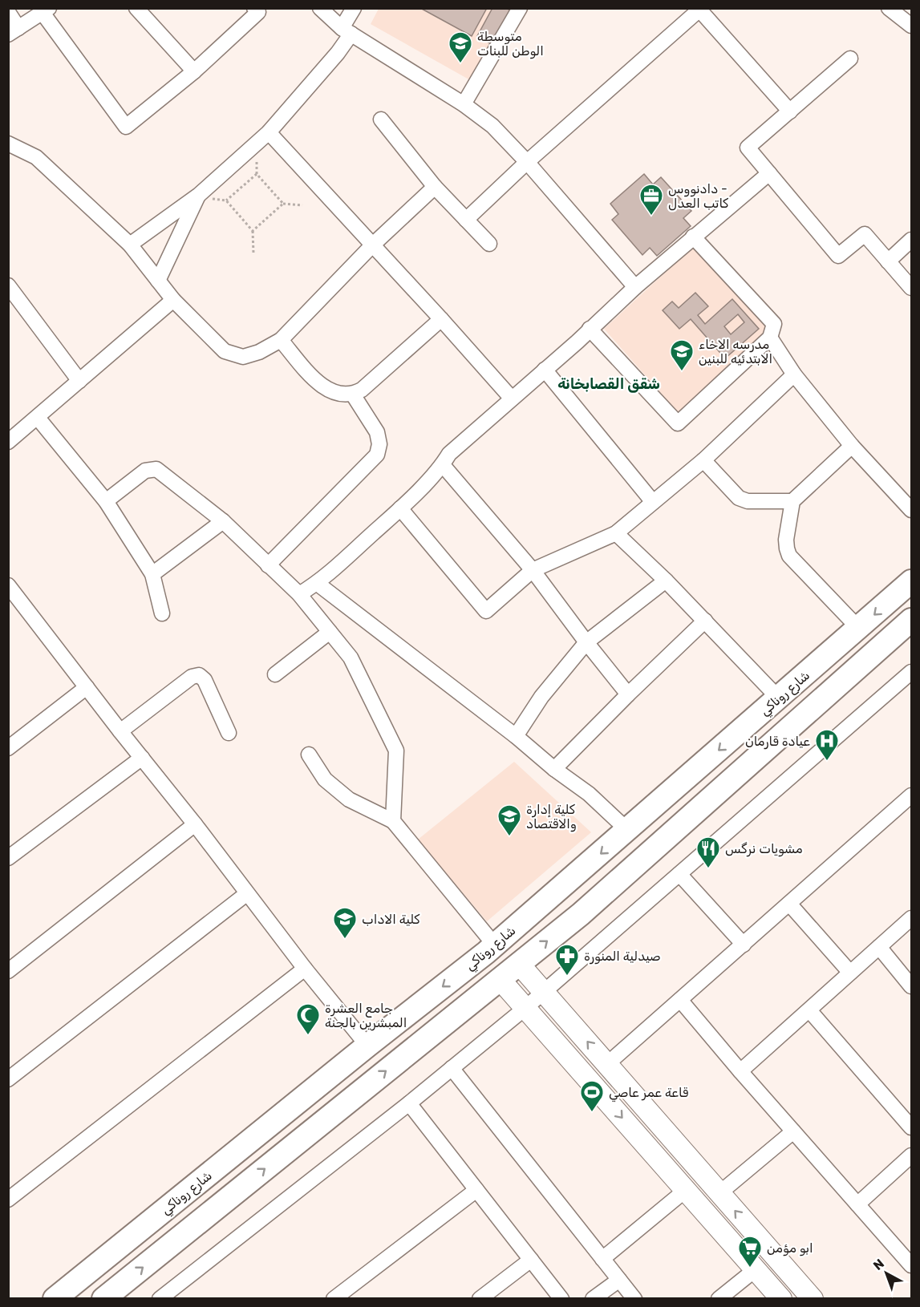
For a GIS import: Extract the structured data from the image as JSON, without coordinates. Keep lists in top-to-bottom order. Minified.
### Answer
{"streets":{"main road":["شارع روناكي"]},"districts":["شقق القصابخانة"],"places":{"school or university":["متوسطة الوطن للبنات","مدرسه الاخاء الابتدئيه للبنين","كلية إدارة والاقتصاد","كلية الاداب"],"office":["دادنووس - کاتب العدل"],"hospital":["عيادة قارمان"],"restaurant":["مشويات نرگس"],"pharmacy":["صيدلية المنورة"],"mosque":["جامع العشرة المبشرين بالجنة"],"sports":["قاعة عمر عاصي"],"supermarket":["ابو مؤمن"]},"north":"top left"}
